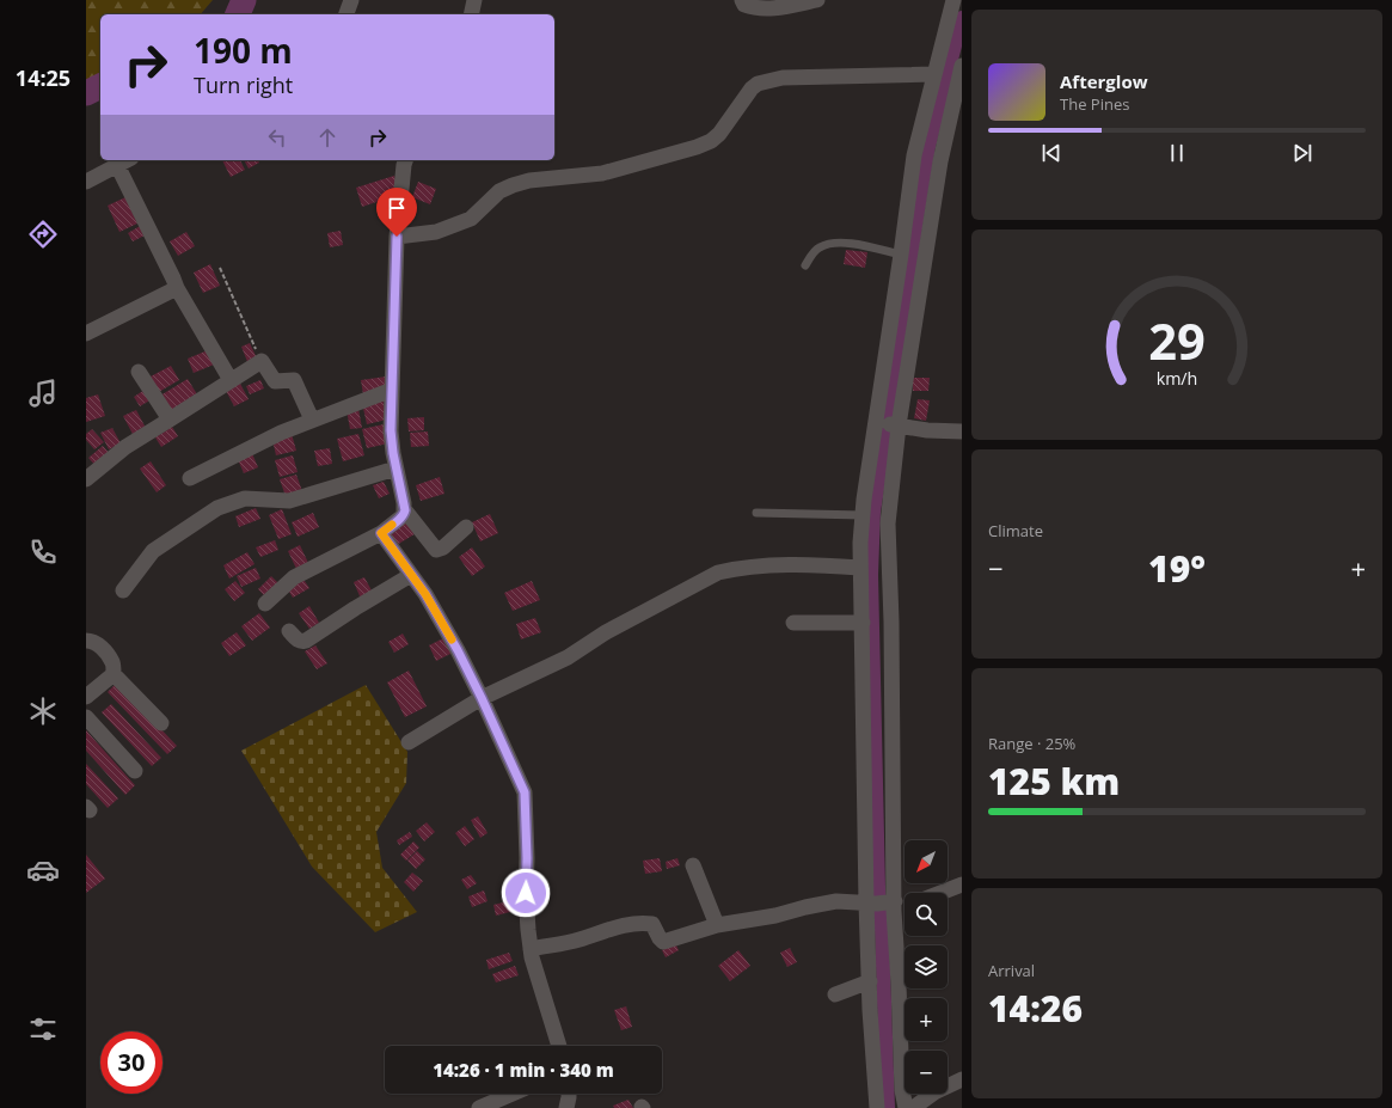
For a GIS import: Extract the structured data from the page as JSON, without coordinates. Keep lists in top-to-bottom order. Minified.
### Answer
{"north":"bottom left","page":{"tabs":"14:25","turn":["190 m","Turn right"],"song":["Afterglow","The Pines"],"tile":["Climate",["Range · 25%","125 km"],["Arrival","14:26"]],"heat":["−","19°","+"],"map_buttons":["+","−"],"limit":"30","trip":"14:26 · 1 min · 340 m","gauge":["29","km/h"]}}
